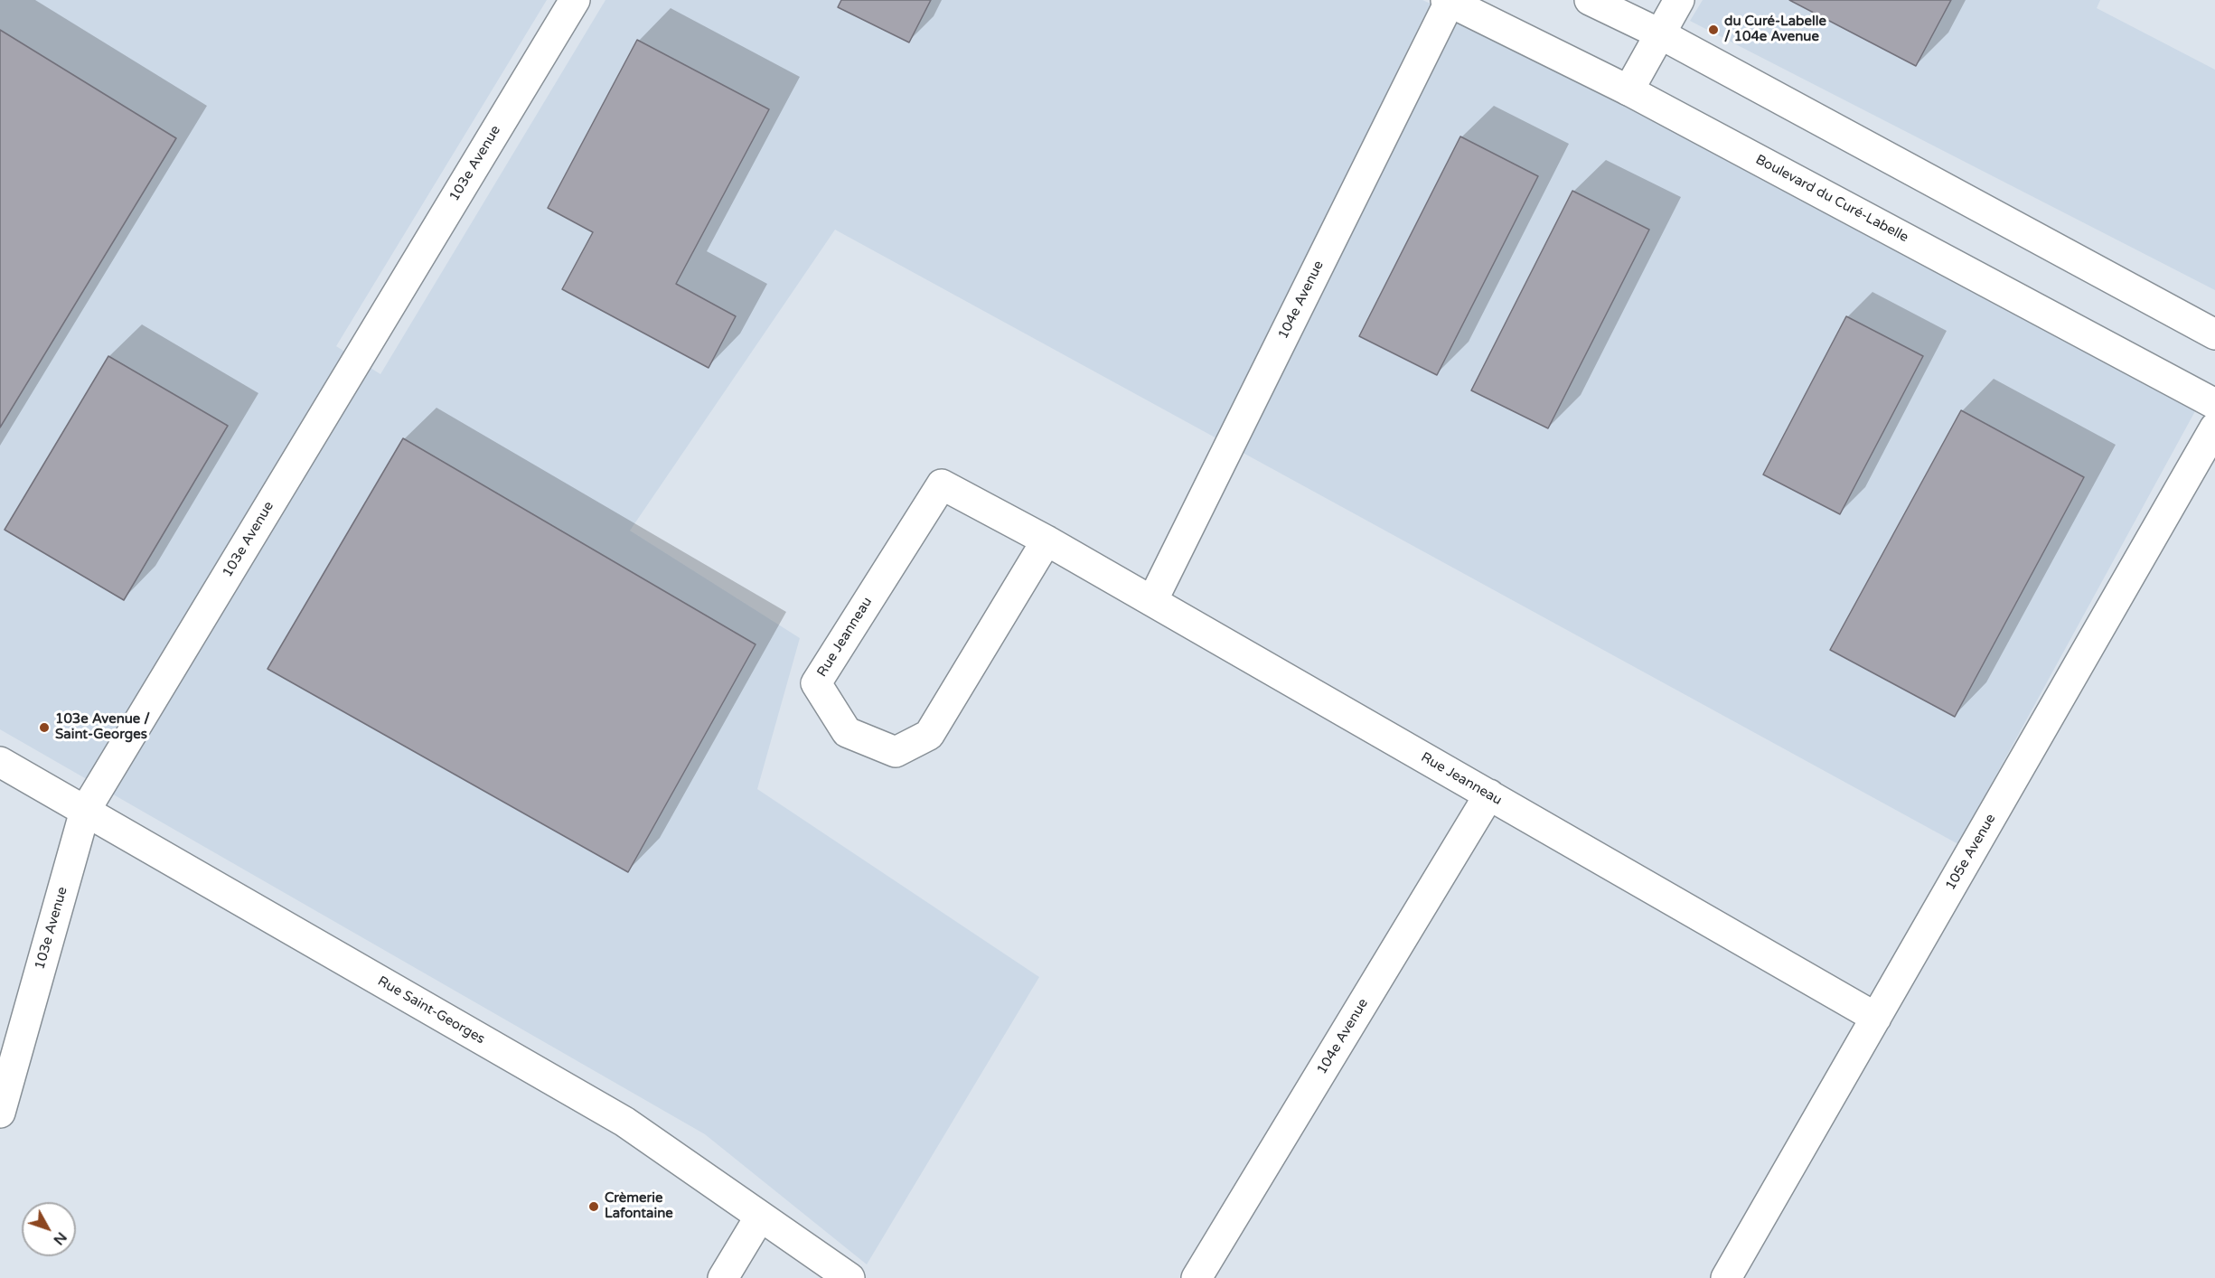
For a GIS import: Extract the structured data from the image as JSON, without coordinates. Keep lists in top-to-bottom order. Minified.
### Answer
{"streets":{"street":["103e Avenue","Boulevard du Curé-Labelle","104e Avenue","Rue Jeanneau","105e Avenue","Rue Saint-Georges"]},"crossings":[["103e Avenue","Rue Saint-Georges"],["Boulevard du Curé-Labelle","104e Avenue"],["104e Avenue","Rue Jeanneau"],["Rue Jeanneau","105e Avenue"]],"places":["du Curé-Labelle / 104e Avenue","103e Avenue / Saint-Georges","Crèmerie Lafontaine"],"north":"bottom right"}
